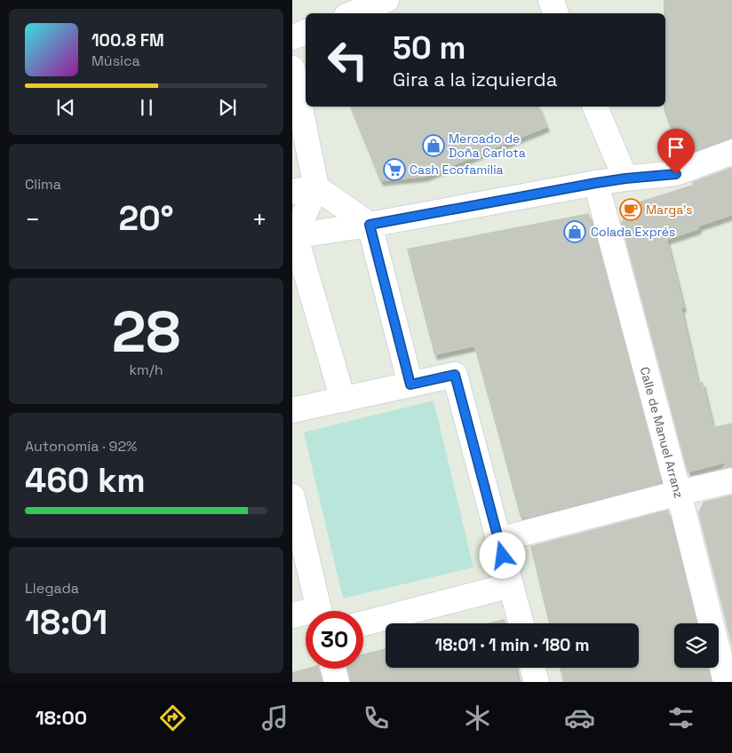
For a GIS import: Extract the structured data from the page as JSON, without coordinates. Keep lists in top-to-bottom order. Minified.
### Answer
{"streets":{"street":["Calle de Manuel Arranz"]},"places":{"shop":["Mercado de Doña Carlota","Colada Exprés"],"supermarket":["Cash Ecofamilia"],"cafe":["Marga's"]},"page":{"turn":["50 m","Gira a la izquierda"],"song":["100.8 FM","Música"],"tile":["Clima",["28","km/h"],["Autonomía · 92%","460 km"],["Llegada","18:01"]],"heat":["−","20°","+"],"limit":"30","trip":"18:01 · 1 min · 180 m","tabs":"18:00"}}
